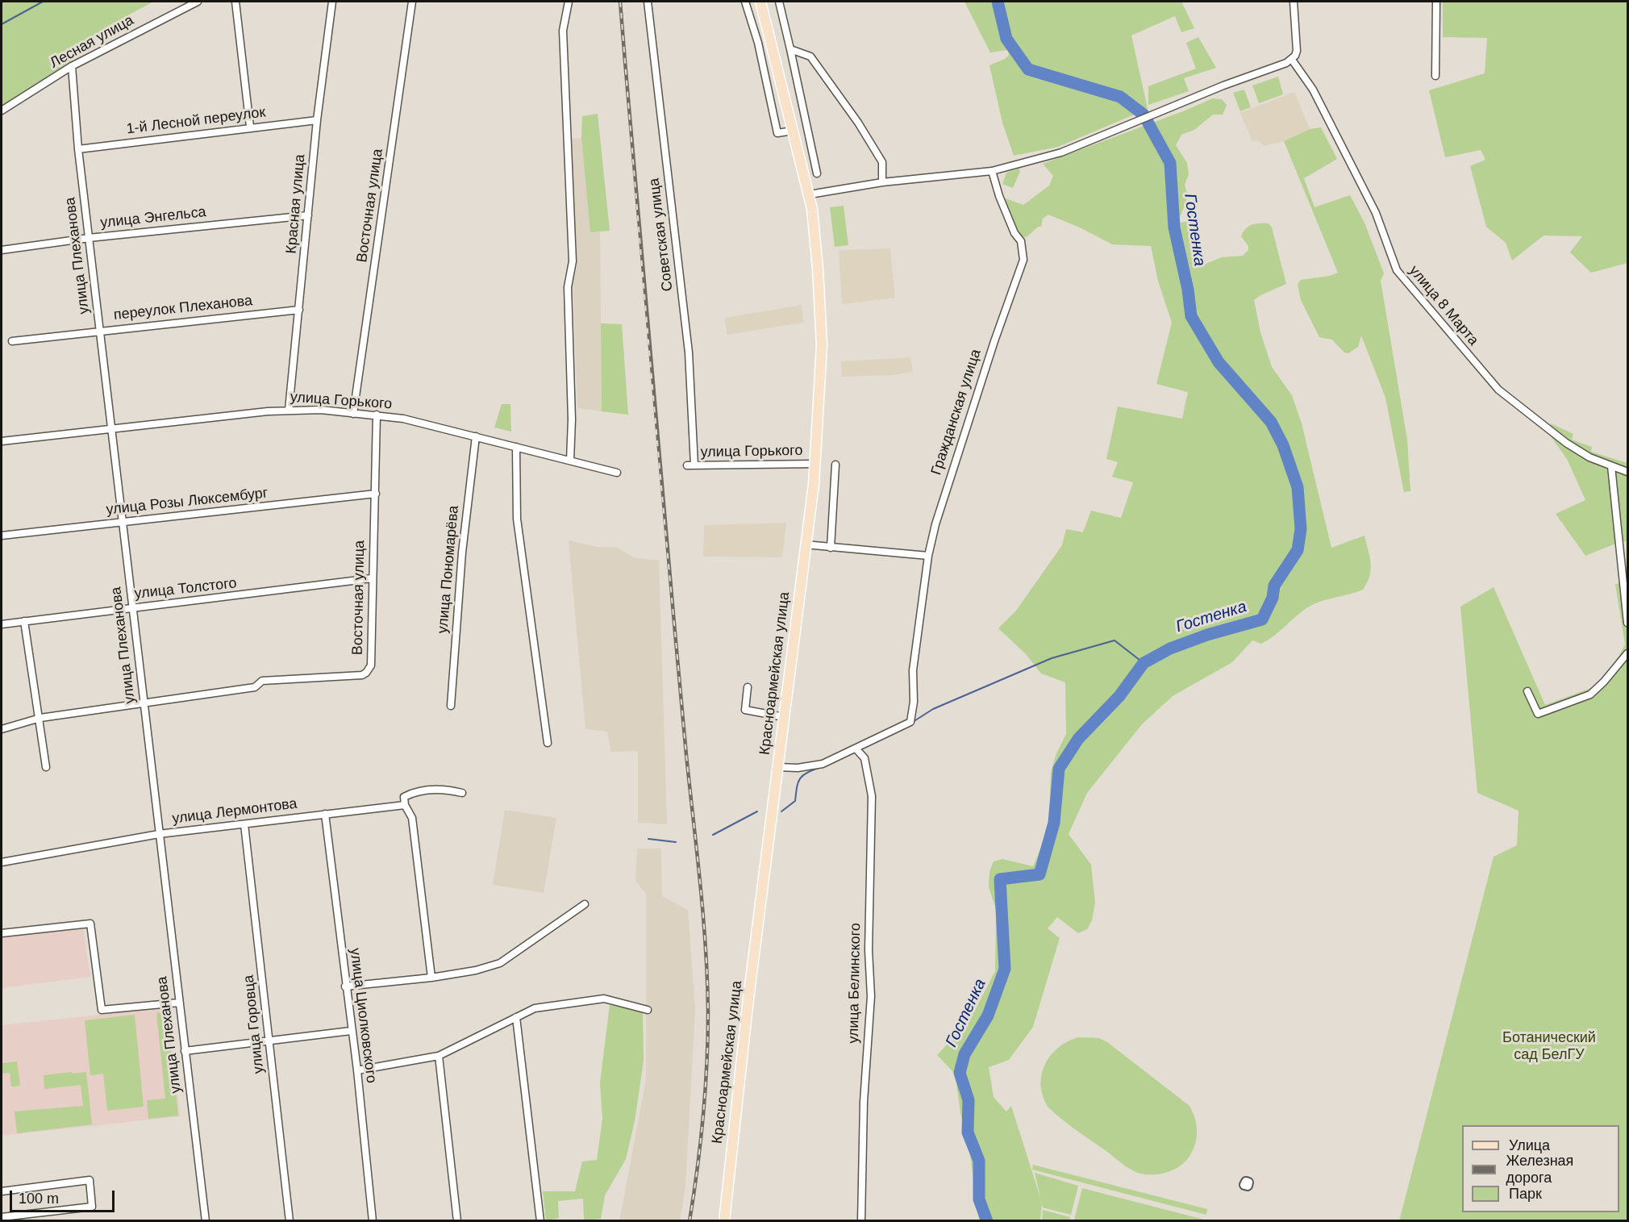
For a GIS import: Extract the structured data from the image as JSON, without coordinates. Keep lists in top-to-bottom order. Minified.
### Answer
{"streets":{"main road":["Красноармейская улица"],"street":["Лесная улица","1-й Лесной переулок","Красная улица","Восточная улица","улица Энгельса","Советская улица","улица Плеханова","улица 8 Марта","переулок Плеханова","улица Горького","Гражданская улица","улица Розы Люксембург","улица Пономарёва","улица Толстого","улица Лермонтова","улица Белинского","улица Циолковского","улица Горовца"]},"crossings":[["Лесная улица","улица Плеханова"],["1-й Лесной переулок","Красная улица"],["1-й Лесной переулок","улица Плеханова"],["Красная улица","улица Энгельса"],["Красная улица","переулок Плеханова"],["Красная улица","улица Горького"],["Восточная улица","улица Плеханова"],["Восточная улица","улица Горького"],["Восточная улица","улица Розы Люксембург"],["Восточная улица","улица Толстого"],["улица Энгельса","улица Плеханова"],["Советская улица","улица Горького"],["улица Плеханова","переулок Плеханова"],["улица Плеханова","улица Горького"],["улица Плеханова","улица Розы Люксембург"],["улица Плеханова","улица Толстого"],["улица Плеханова","улица Лермонтова"],["улица Горького","улица Пономарёва"],["улица Горького","Красноармейская улица"],["Гражданская улица","улица Белинского"],["улица Лермонтова","улица Циолковского"],["улица Лермонтова","улица Горовца"]],"water":["Гостенка"],"parks":["Ботанический сад БелГУ"],"legend":["Улица","Железная дорога","Парк"],"scale_bar":"100 m"}
